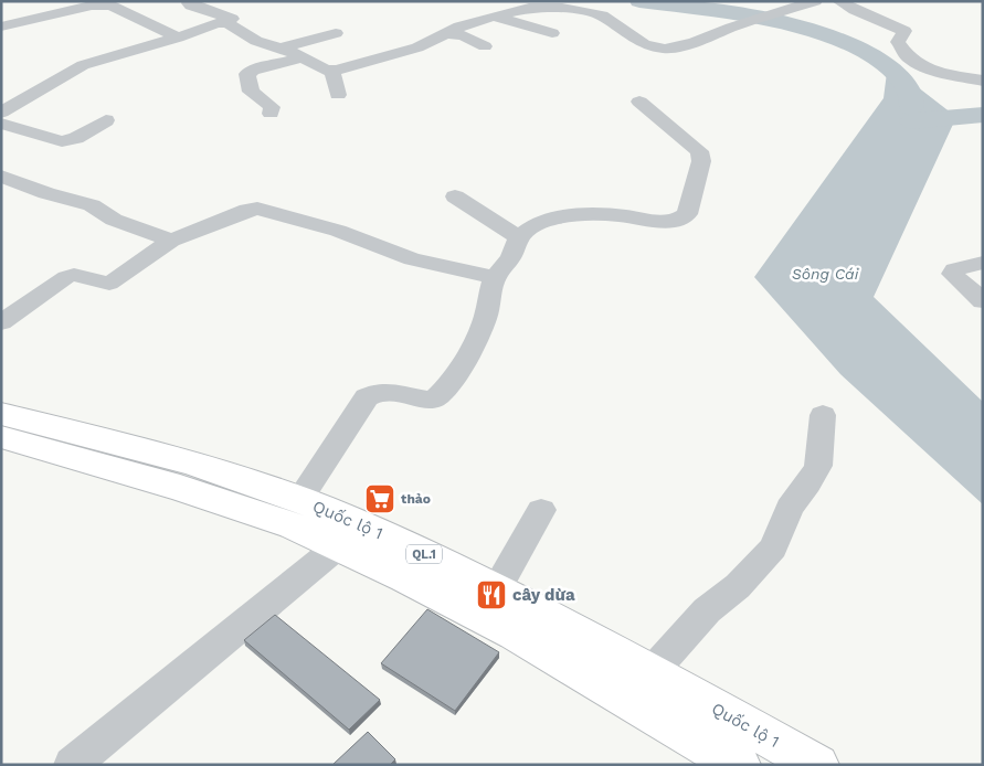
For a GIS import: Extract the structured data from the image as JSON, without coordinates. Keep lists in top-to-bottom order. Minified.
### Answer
{"streets":{"highway":["Quốc lộ 1","QL.1"]},"water":["Sông Cái"],"places":{"supermarket":["thảo"],"restaurant":["cây dừa"]}}
